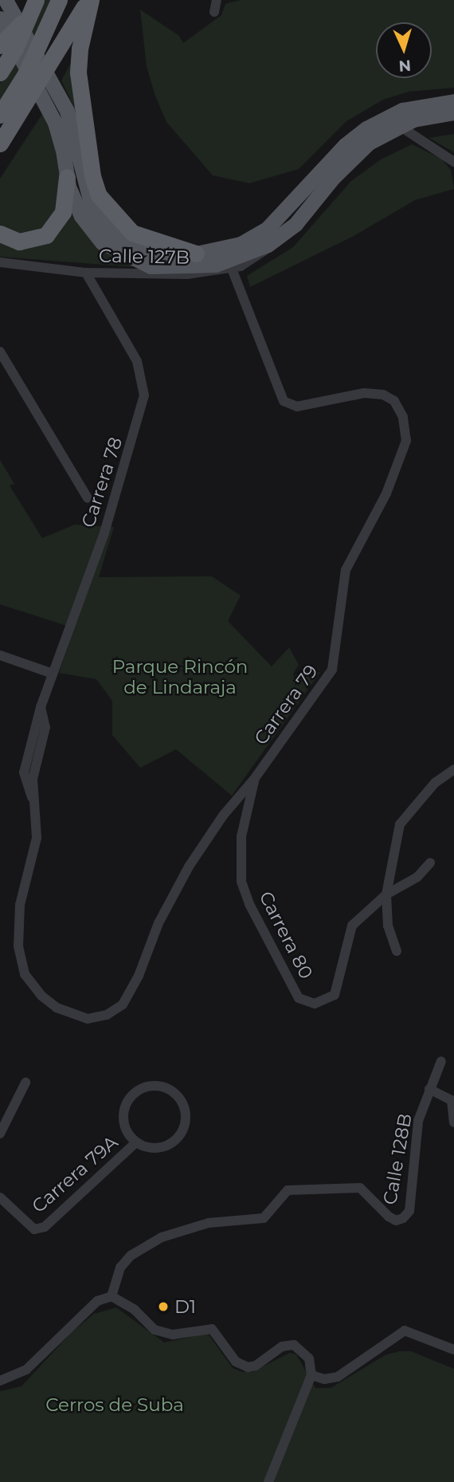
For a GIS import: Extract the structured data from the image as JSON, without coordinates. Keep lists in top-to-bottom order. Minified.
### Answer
{"streets":{"street":["Calle 127B","Carrera 78","Carrera 79","Carrera 80","Calle 128B","Carrera 79A"]},"crossings":[["Calle 127B","Carrera 78"],["Calle 127B","Carrera 79"],["Carrera 78","Carrera 79"],["Carrera 79","Carrera 80"]],"parks":["Parque Rincón de Lindaraja","Cerros de Suba"],"places":["D1"],"north":"bottom"}
